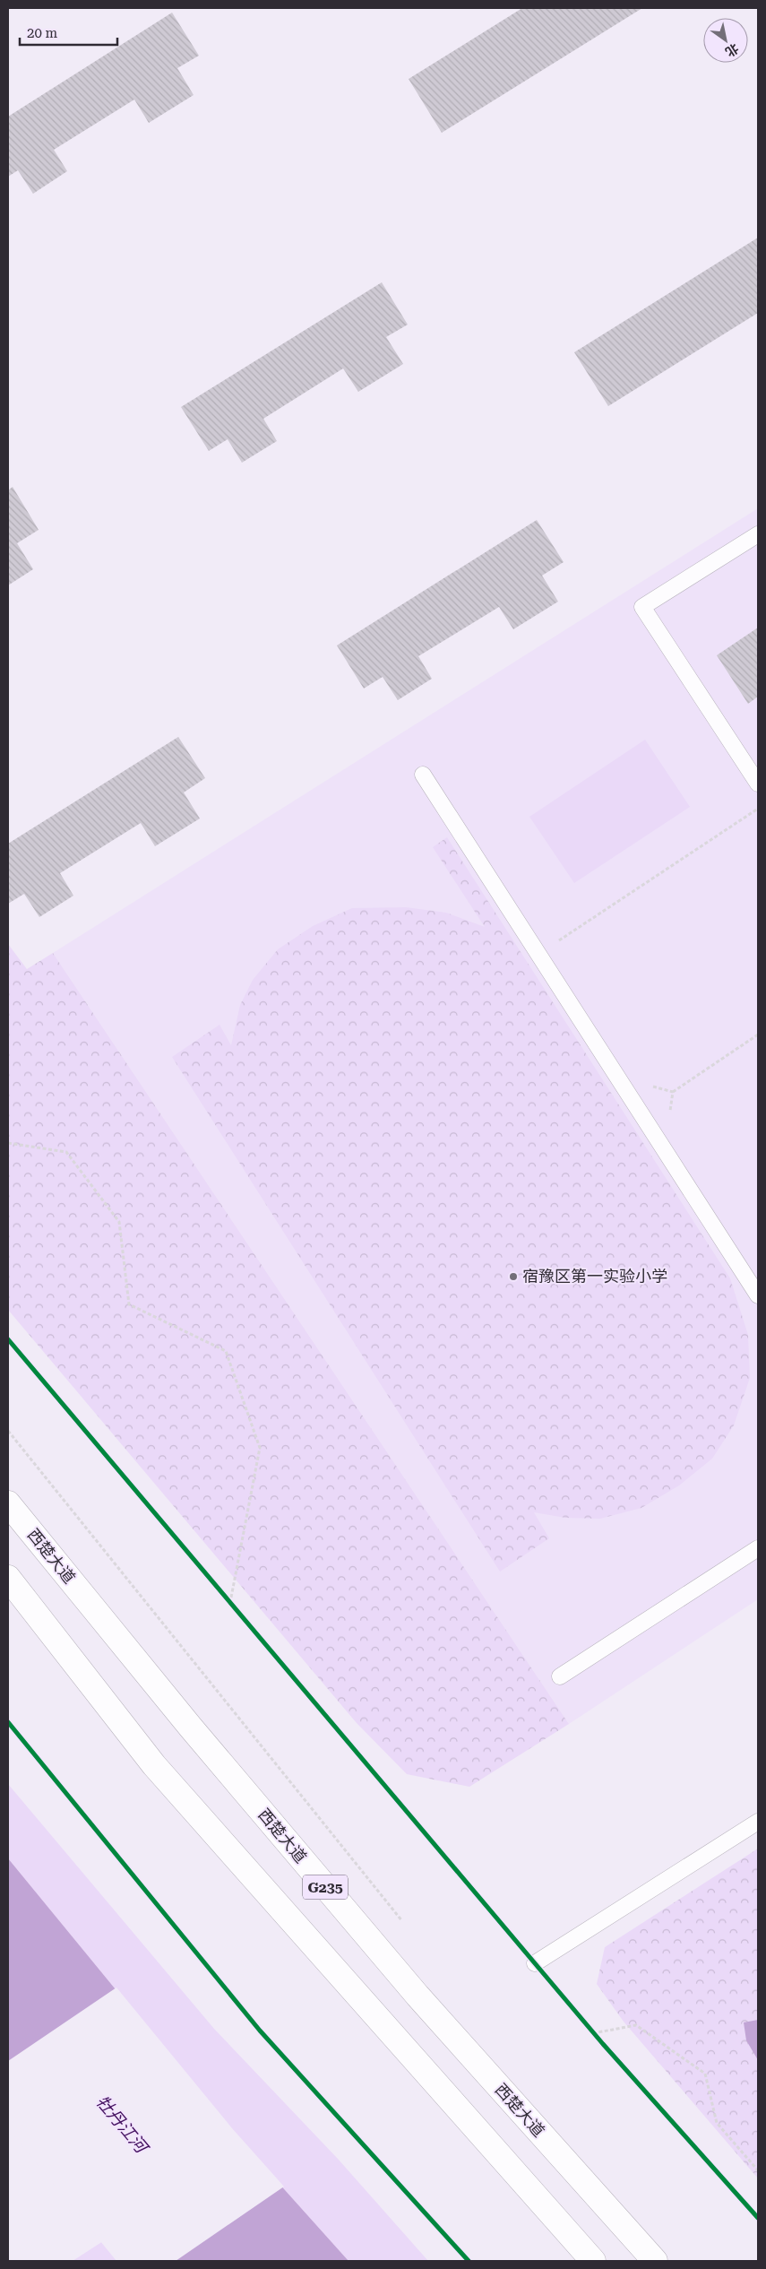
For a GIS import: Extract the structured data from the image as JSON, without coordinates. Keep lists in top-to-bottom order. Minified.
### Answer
{"streets":{"highway":["西楚大道","G235"]},"water":["牡丹江河"],"places":["宿豫区第一实验小学"],"scale_bar":"20 m","north":"bottom right"}
